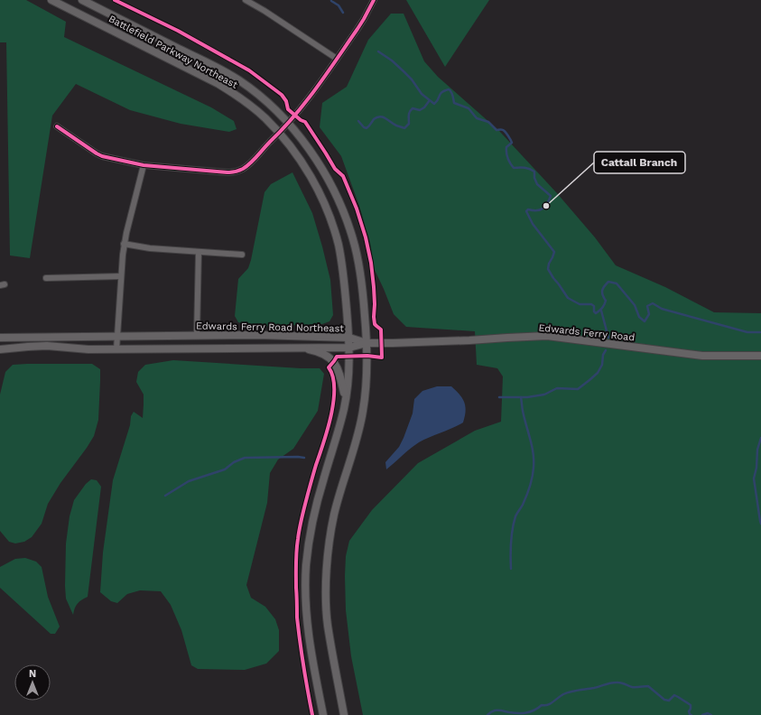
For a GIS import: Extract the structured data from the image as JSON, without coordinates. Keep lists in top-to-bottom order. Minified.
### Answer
{"streets":{"main road":["Battlefield Parkway Northeast","Edwards Ferry Road Northeast","Edwards Ferry Road"]},"crossings":[["Battlefield Parkway Northeast","Edwards Ferry Road Northeast"],["Battlefield Parkway Northeast","Edwards Ferry Road"],["Edwards Ferry Road Northeast","Edwards Ferry Road"]],"places":["Cattail Branch"],"north":"top"}
